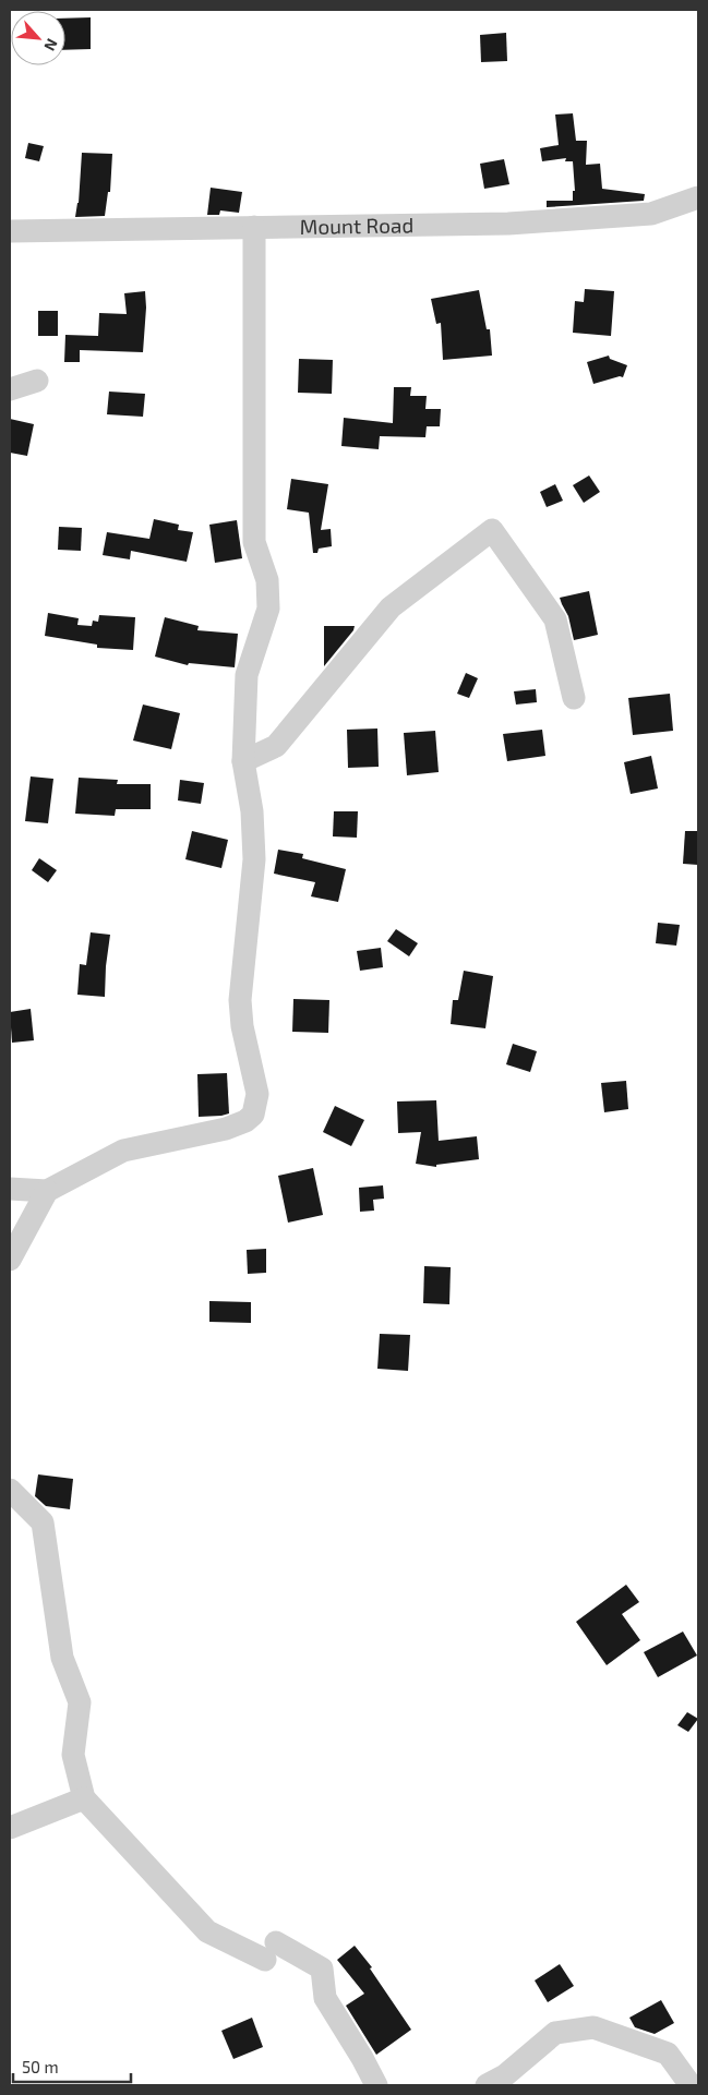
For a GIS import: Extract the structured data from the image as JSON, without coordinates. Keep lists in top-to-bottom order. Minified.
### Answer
{"streets":{"street":["Mount Road"]},"scale_bar":"50 m","north":"bottom right"}
